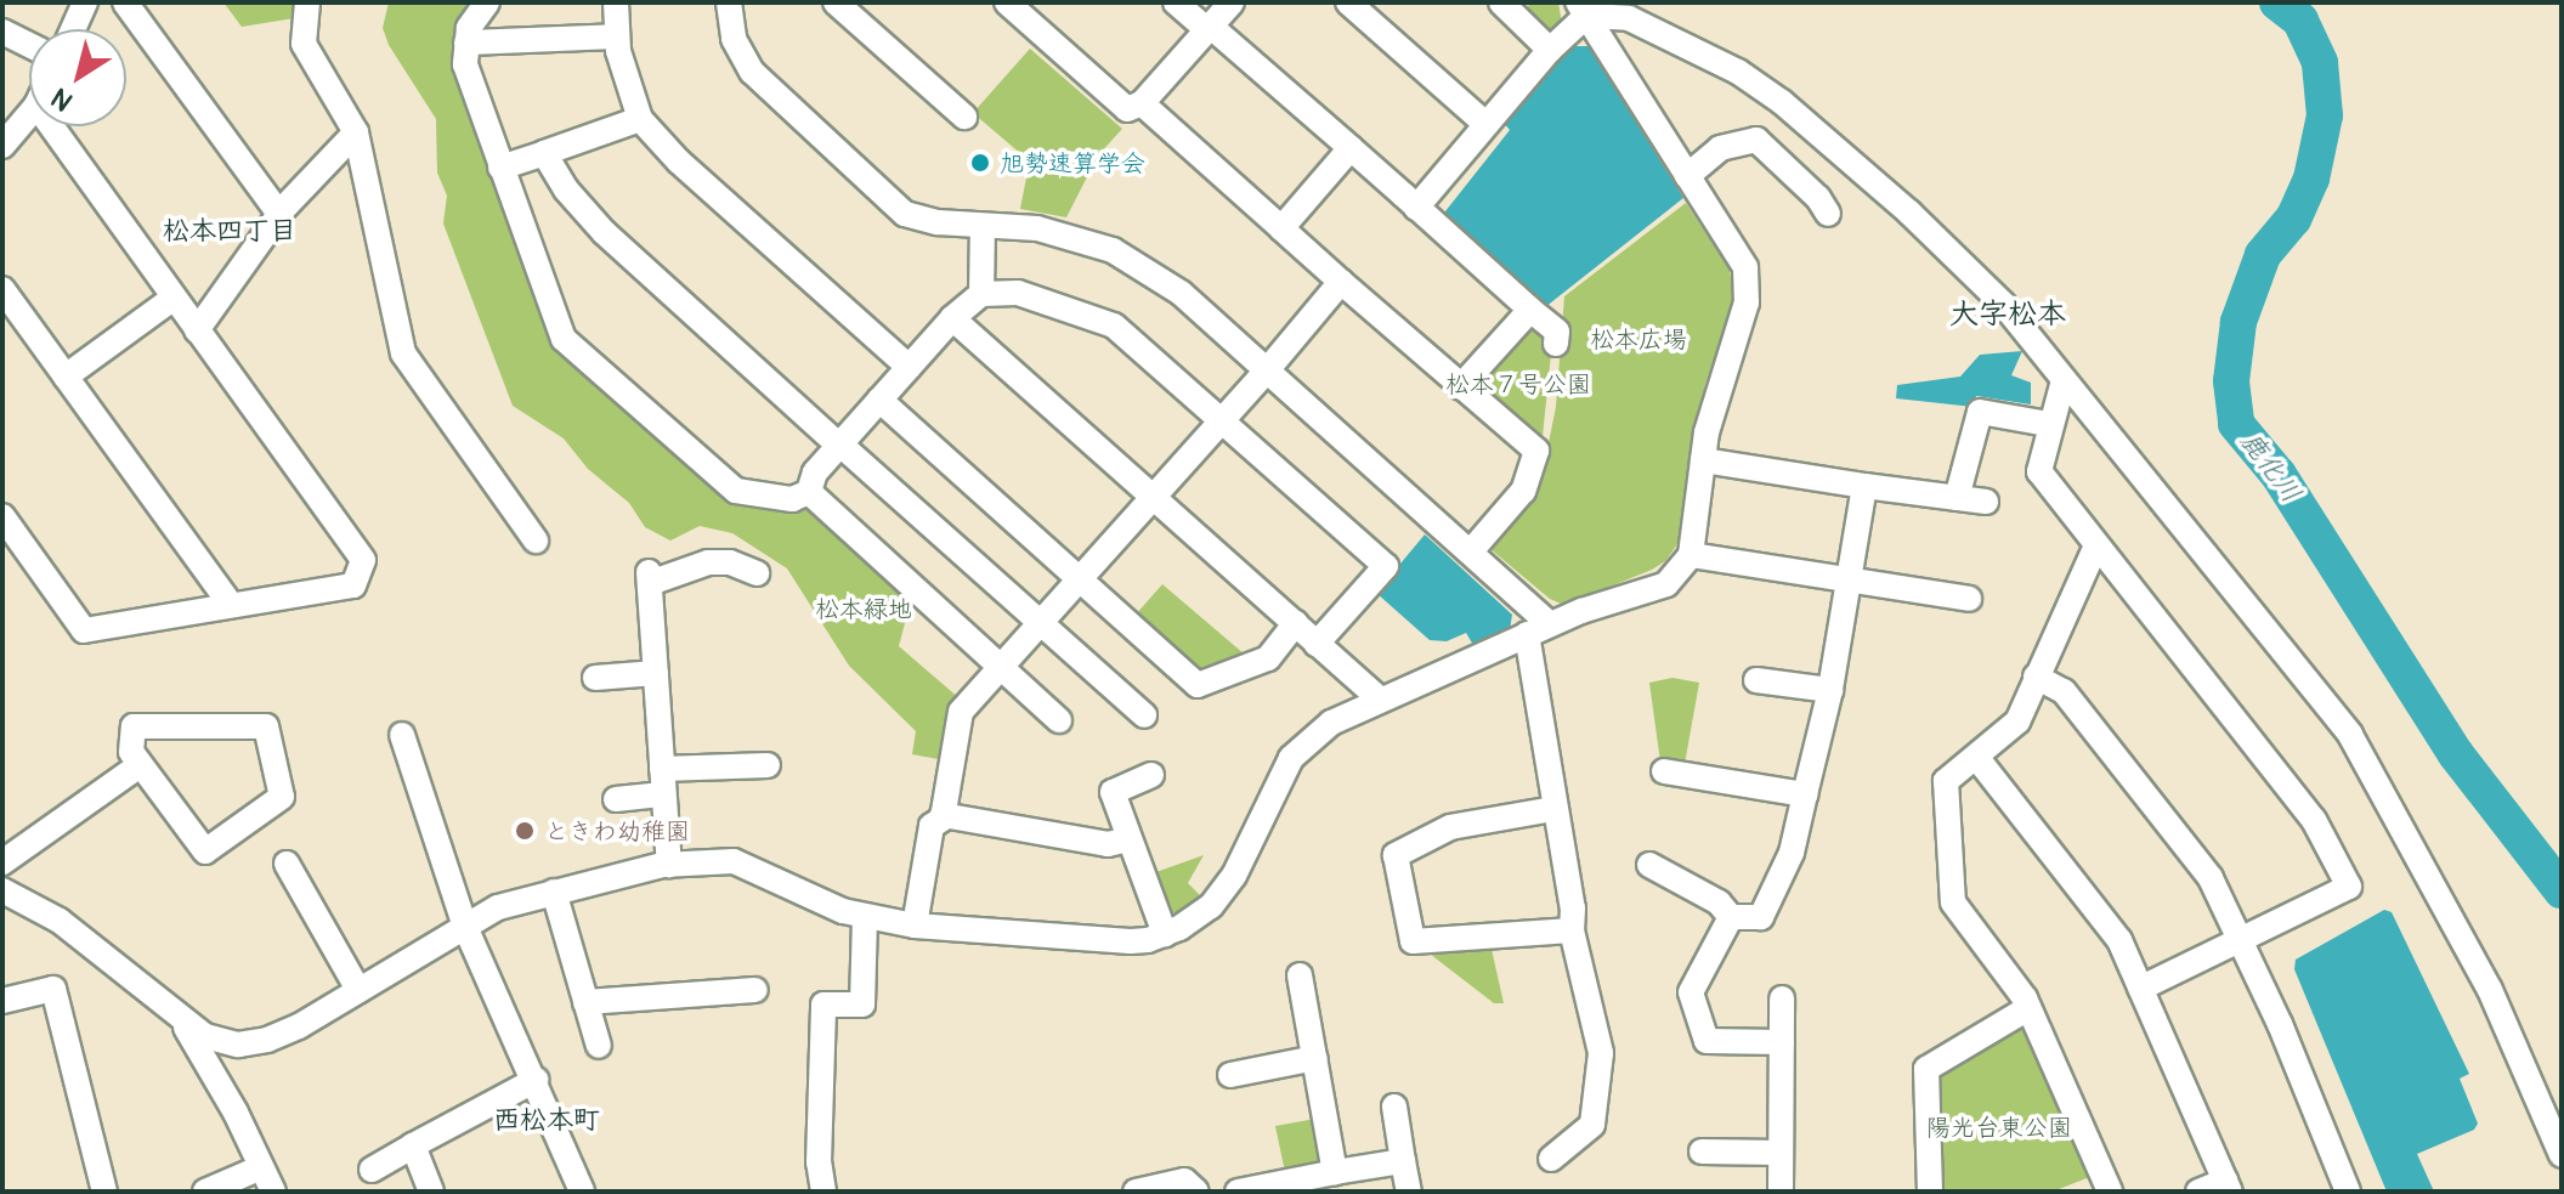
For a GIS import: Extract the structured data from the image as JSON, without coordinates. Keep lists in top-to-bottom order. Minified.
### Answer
{"districts":["松本四丁目","大字松本","西松本町"],"water":["鹿化川"],"parks":["松本広場","松本７号公園","松本緑地","陽光台東公園"],"places":["旭勢速算学会","ときわ幼稚園"],"north":"bottom left"}
